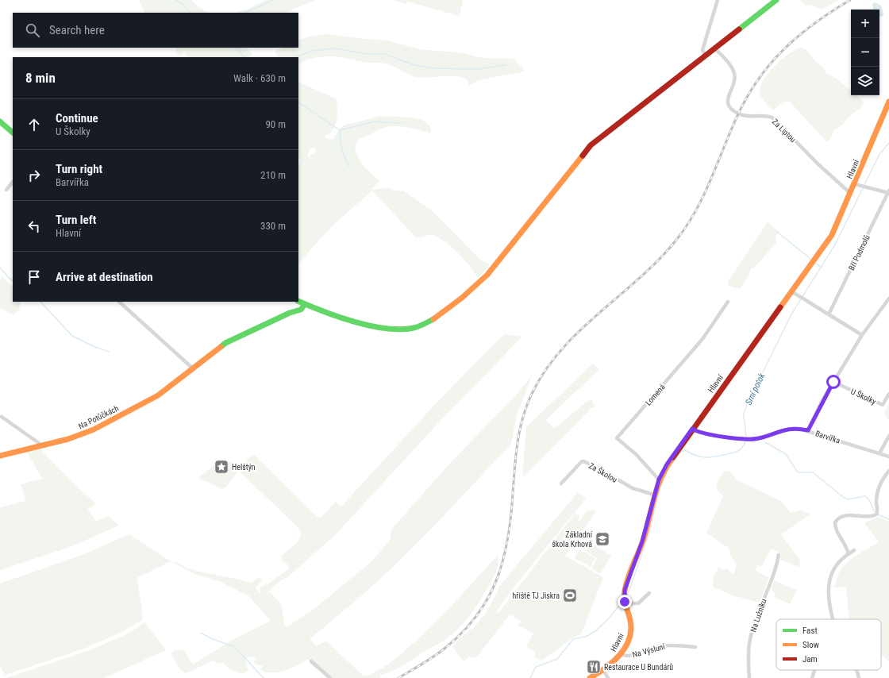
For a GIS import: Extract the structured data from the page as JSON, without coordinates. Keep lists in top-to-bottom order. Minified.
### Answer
{"streets":{"street":["Za Liptou","Hlavní","Bří Podmolů","Lomená","U Školky","Na Potůčkách","Barvířka","Za Školou","Na Lužníku","Na Výsluní"]},"crossings":[["Za Liptou","Hlavní"],["Hlavní","Lomená"],["Hlavní","Barvířka"],["Hlavní","Za Školou"],["Hlavní","Na Výsluní"]],"water":["Srní potok"],"places":{"place":["Helštýn"],"school or university":["Základní škola Krhová"],"sports":["hřiště TJ Jiskra"],"restaurant":["Restaurace U Bundárů"]},"legend":["Fast","Slow","Jam"],"page":{"map_buttons":["+","−"],"search":"Search here","heading":["8 min","Walk · 630 m"],"list":[["Continue","U Školky","90 m"],["Turn right","Barvířka","210 m"],["Turn left","Hlavní","330 m"],"Arrive at destination"]}}
